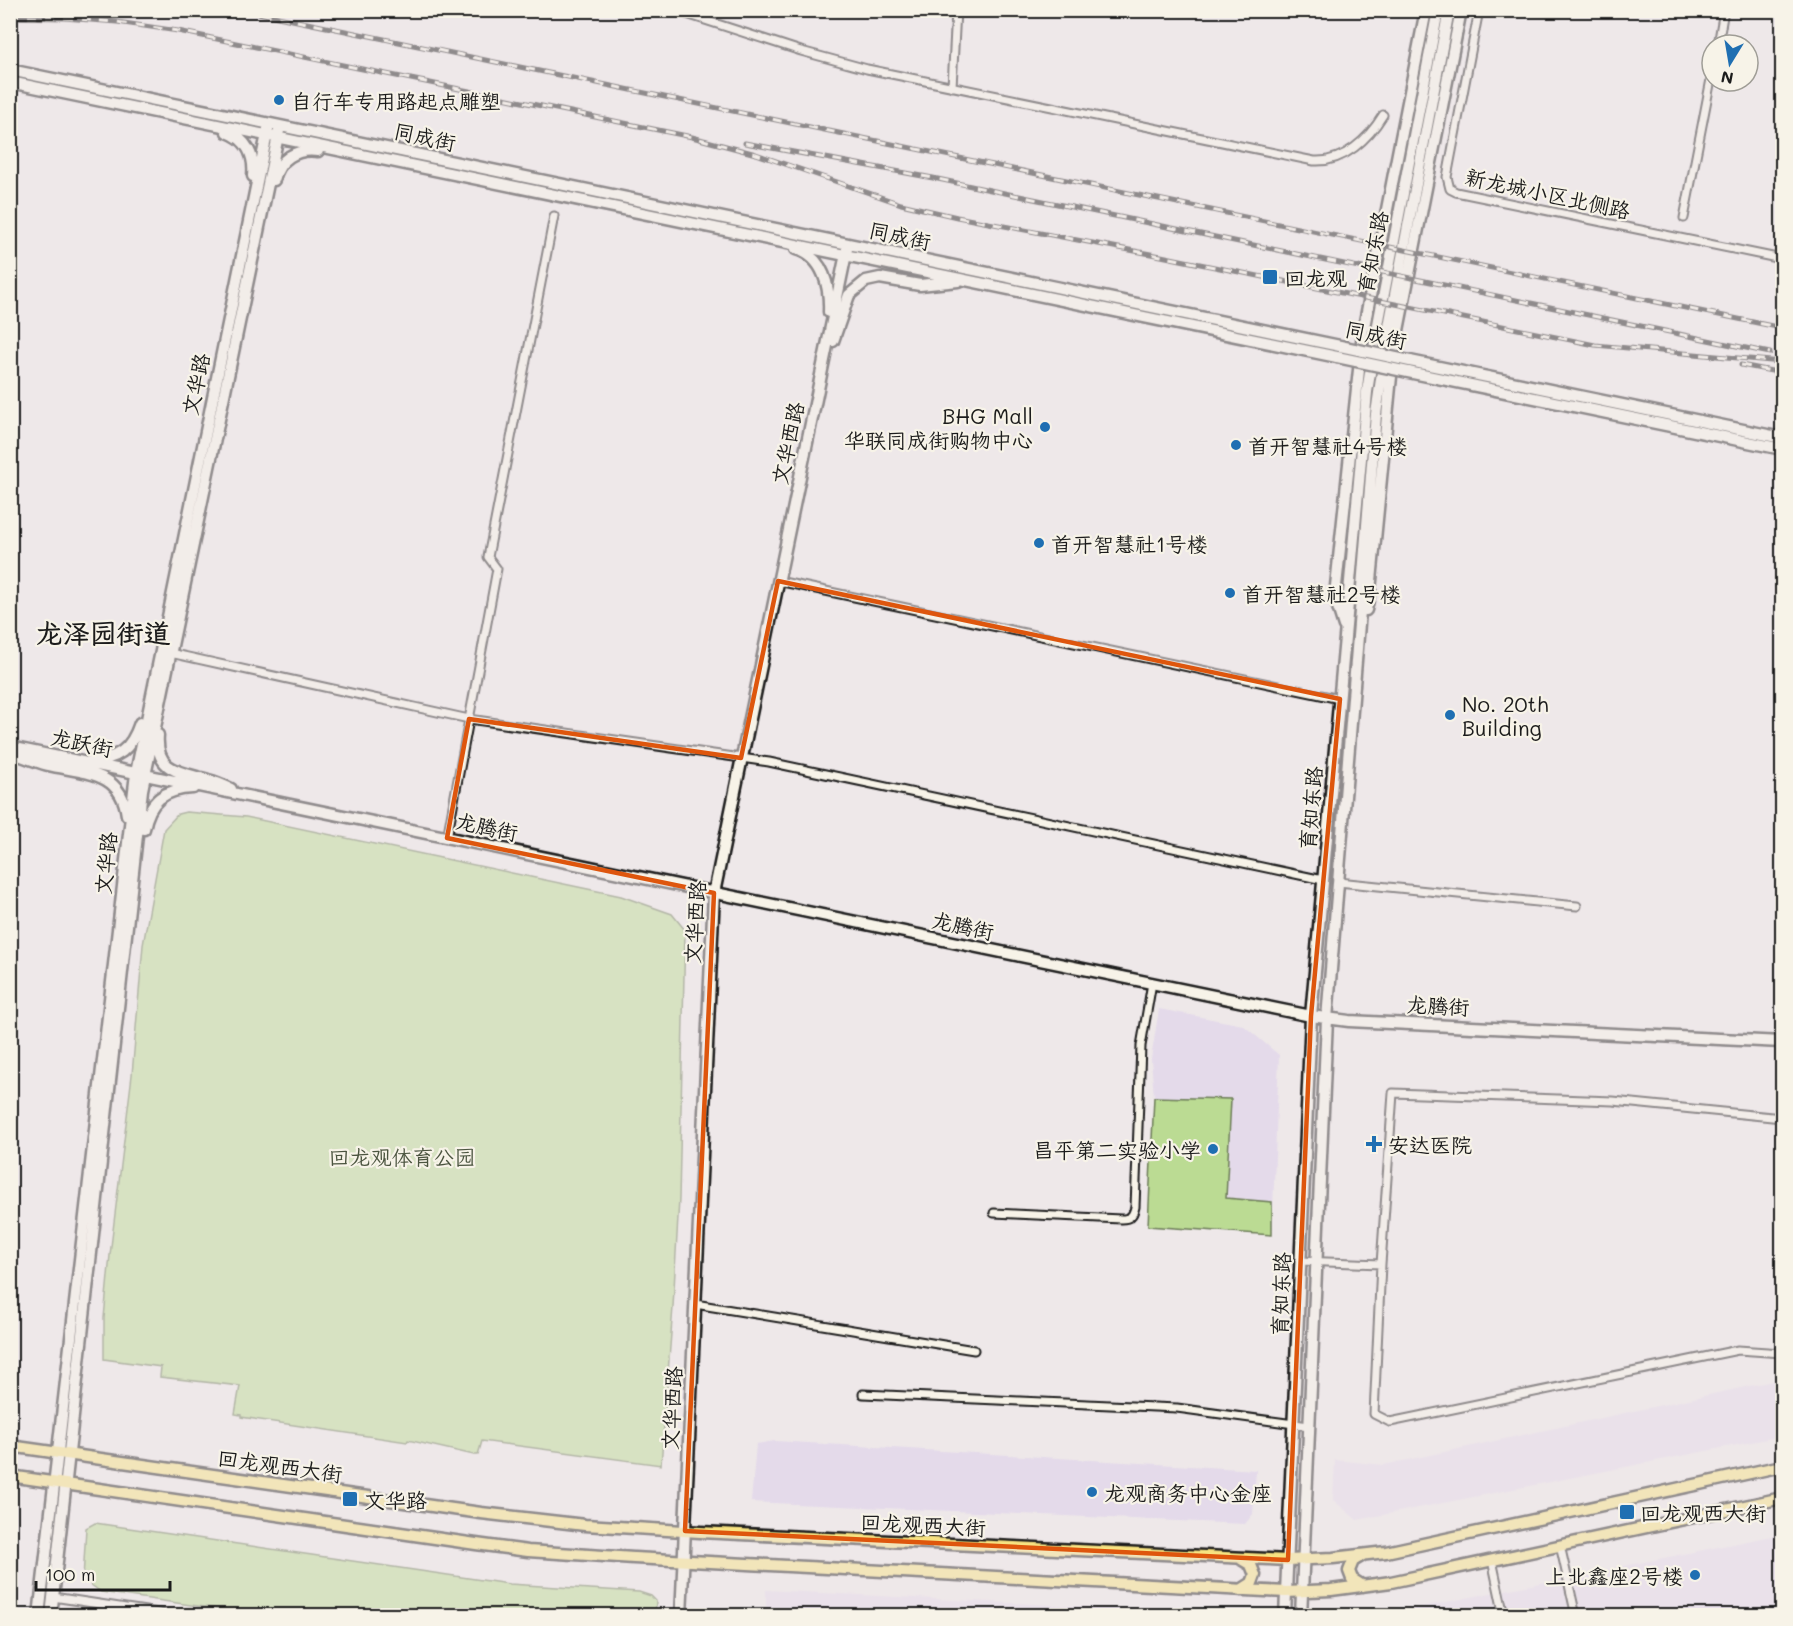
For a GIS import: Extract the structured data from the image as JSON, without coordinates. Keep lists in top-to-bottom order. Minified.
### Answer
{"streets":{"main road":["同成街","育知东路","文华路","文华西路","龙跃街","龙腾街","回龙观西大街"],"street":["新龙城小区北侧路"]},"crossings":[["同成街","文华路"],["同成街","文华西路"],["育知东路","龙腾街"],["育知东路","回龙观西大街"],["文华路","龙跃街"],["文华路","龙腾街"],["文华路","回龙观西大街"],["文华西路","龙腾街"],["文华西路","回龙观西大街"],["龙跃街","龙腾街"]],"districts":["龙泽园街道"],"parks":["回龙观体育公园"],"places":{"other":["自行车专用路起点雕塑","BHG Mall 华联同成街购物中心","首开智慧社4号楼","首开智慧社1号楼","首开智慧社2号楼","No. 20th Building","昌平第二实验小学","龙观商务中心金座","上北鑫座2号楼"],"transit":["回龙观","文华路","回龙观西大街"],"health":["安达医院"]},"scale_bar":"100 m","north":"bottom"}
